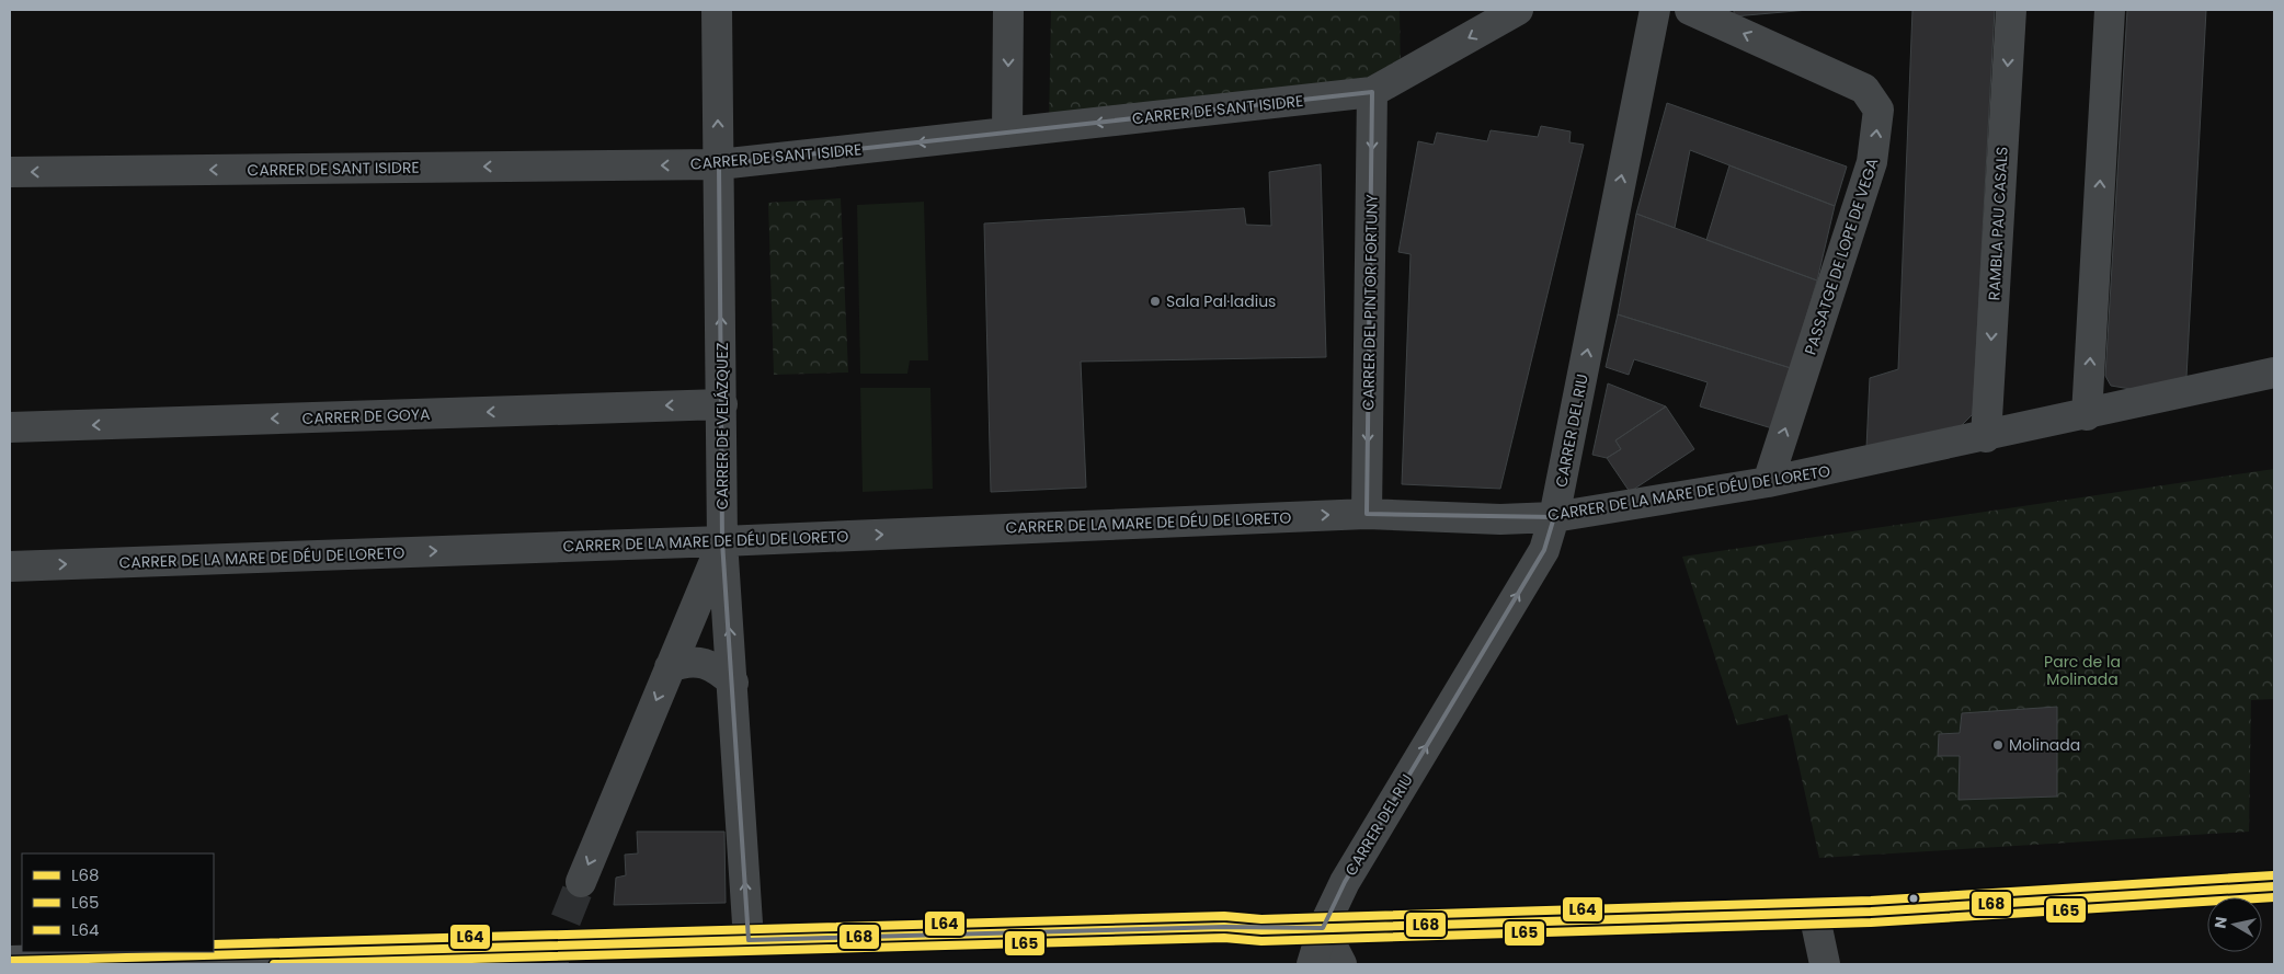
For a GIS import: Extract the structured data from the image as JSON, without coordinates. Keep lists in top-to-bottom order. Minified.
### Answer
{"streets":{"street":["CARRER DE SANT ISIDRE","RAMBLA PAU CASALS","PASSATGE DE LOPE DE VEGA","CARRER DEL PINTOR FORTUNY","CARRER DE GOYA","CARRER DE VELÁZQUEZ","CARRER DEL RIU","CARRER DE LA MARE DE DÉU DE LORETO"]},"crossings":[["CARRER DE SANT ISIDRE","CARRER DEL PINTOR FORTUNY"],["CARRER DE SANT ISIDRE","CARRER DE VELÁZQUEZ"],["RAMBLA PAU CASALS","CARRER DE LA MARE DE DÉU DE LORETO"],["PASSATGE DE LOPE DE VEGA","CARRER DE LA MARE DE DÉU DE LORETO"],["CARRER DEL PINTOR FORTUNY","CARRER DE LA MARE DE DÉU DE LORETO"],["CARRER DE GOYA","CARRER DE VELÁZQUEZ"],["CARRER DE VELÁZQUEZ","CARRER DE LA MARE DE DÉU DE LORETO"],["CARRER DEL RIU","CARRER DE LA MARE DE DÉU DE LORETO"]],"one_way":["CARRER DE SANT ISIDRE","CARRER DEL PINTOR FORTUNY","CARRER DE GOYA","CARRER DEL RIU","CARRER DE LA MARE DE DÉU DE LORETO"],"parks":["Parc de la Molinada"],"places":["Sala Pal·ladius","Molinada"],"lines":["transit line L64","transit line L68","transit line L65"],"legend":["L68","L65","L64"],"north":"left"}
